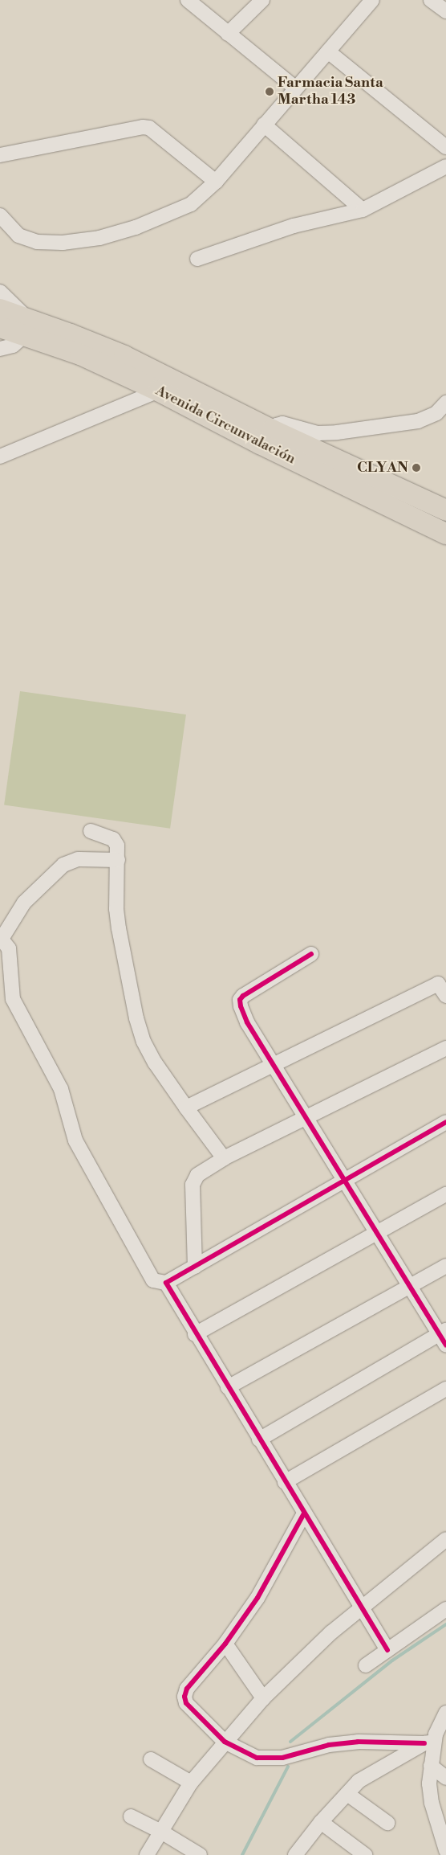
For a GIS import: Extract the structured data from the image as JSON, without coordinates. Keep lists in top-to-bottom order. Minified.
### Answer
{"streets":{"highway":["Avenida Circunvalación"]},"places":["Farmacia Santa Martha 143","CLYAN"]}
